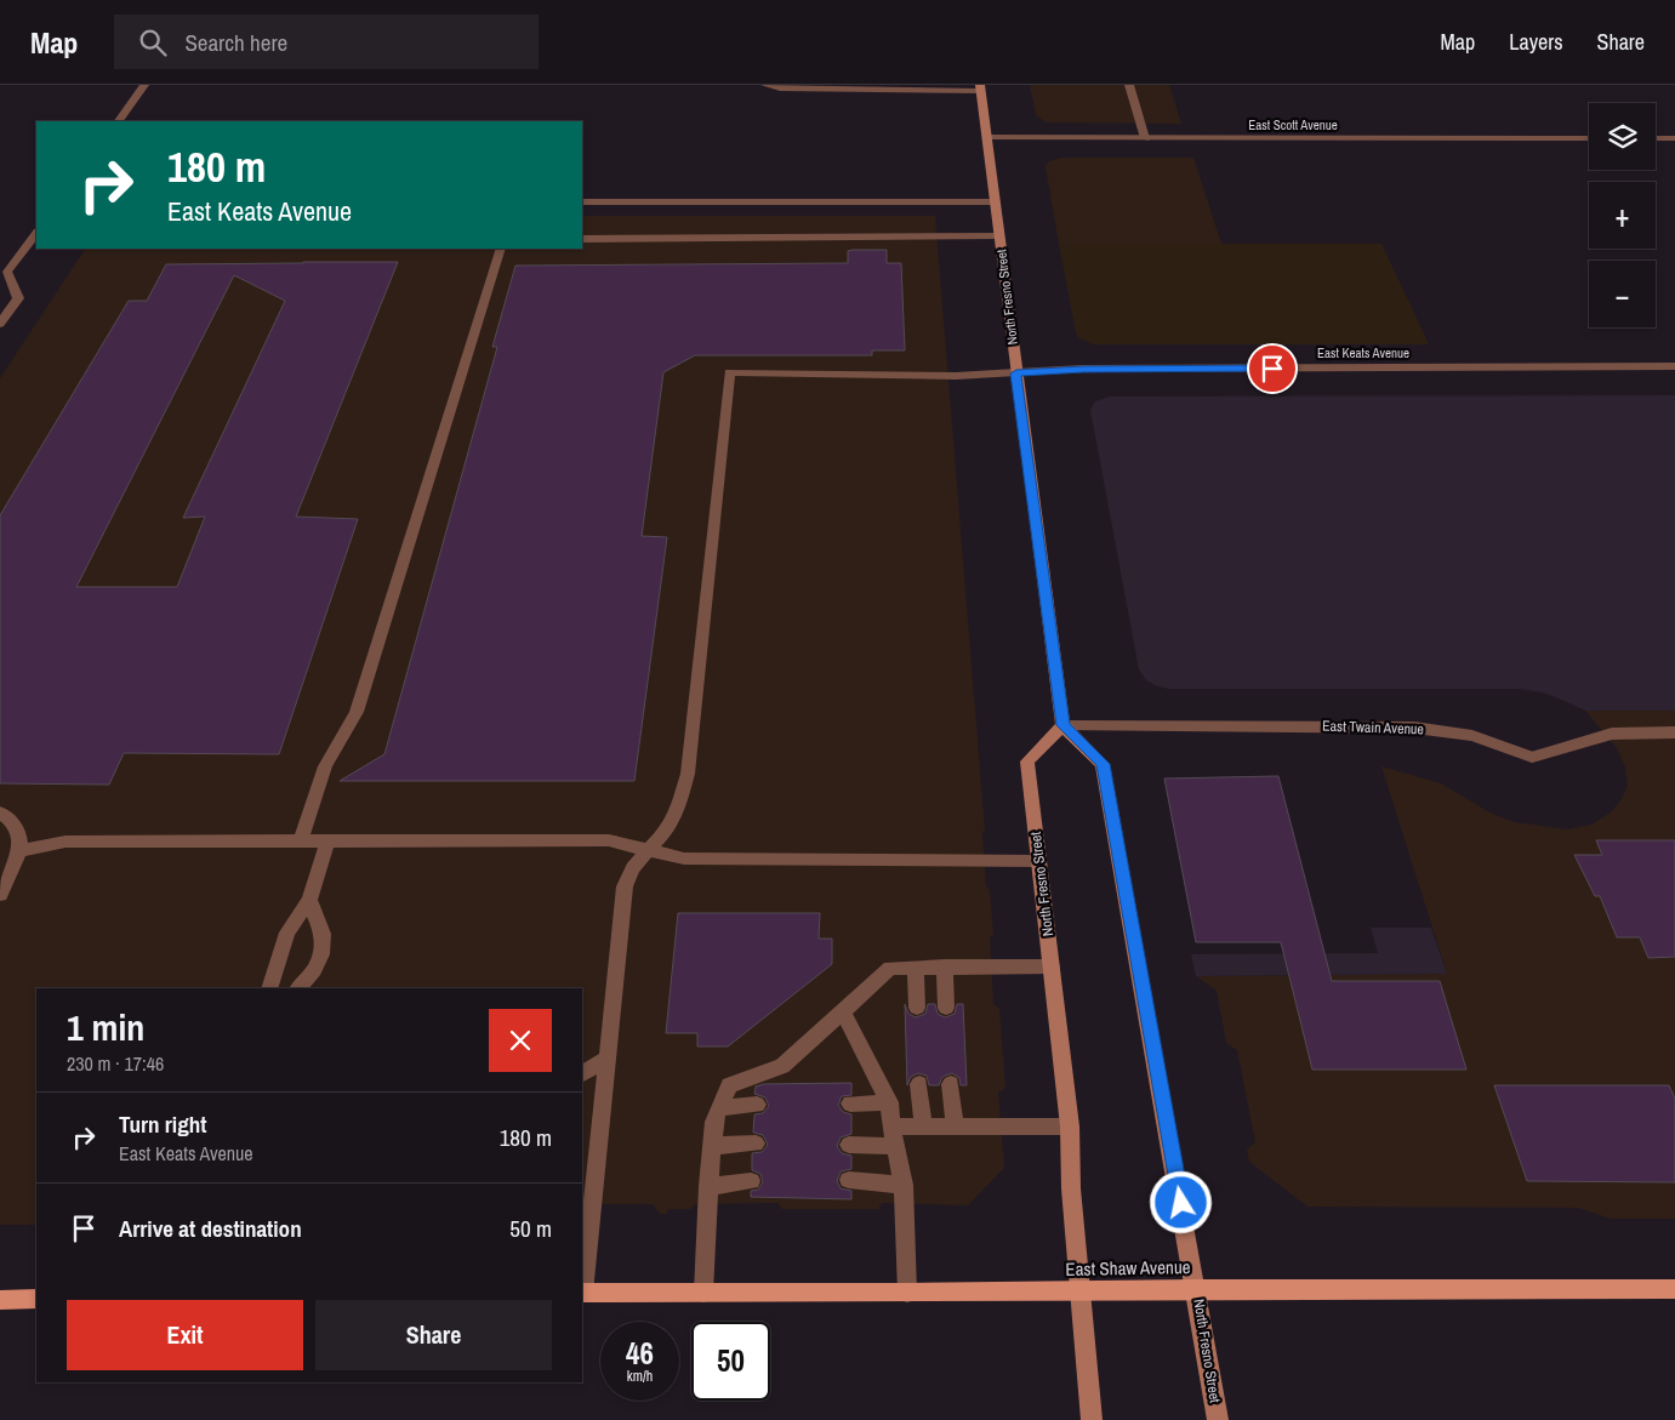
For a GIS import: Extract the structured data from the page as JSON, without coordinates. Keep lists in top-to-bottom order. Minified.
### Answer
{"streets":{"main road":["North Fresno Street","East Shaw Avenue"],"street":["East Scott Avenue","East Keats Avenue","East Twain Avenue"]},"crossings":[["East Scott Avenue","North Fresno Street"],["North Fresno Street","East Keats Avenue"],["North Fresno Street","East Twain Avenue"],["North Fresno Street","East Shaw Avenue"]],"page":{"header":"Map","search":"Search here","nav":["Map","Layers","Share"],"map_buttons":["+","−"],"turn":["180 m","East Keats Avenue"],"heading":["1 min","230 m · 17:46"],"list":[{"name":"Turn right","note":"East Keats Avenue","value":"180 m"},{"name":"Arrive at destination","value":"50 m"}],"buttons":["Exit","Share"],"speed":"46 km/h","limit":"50"}}
